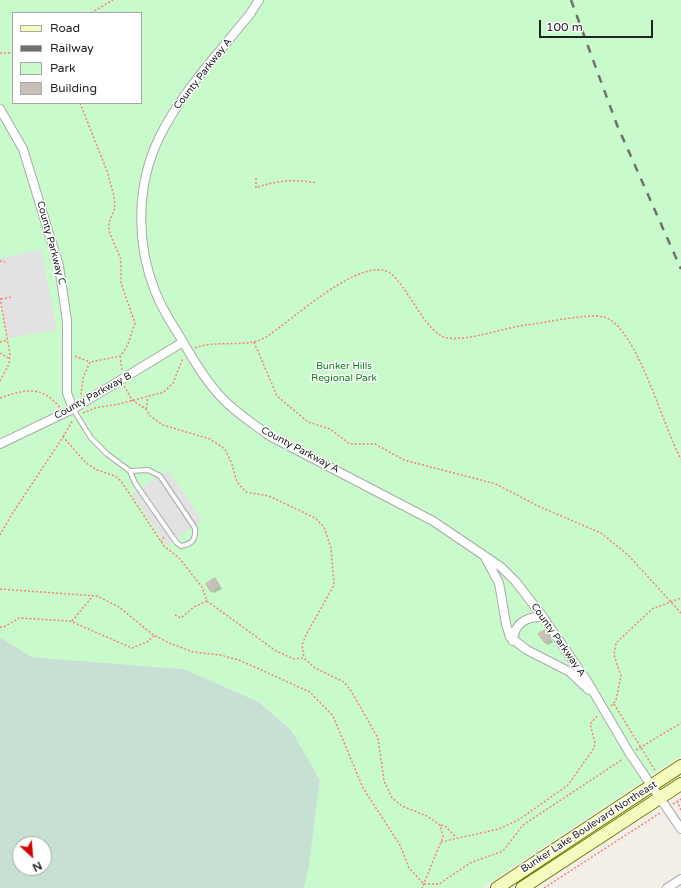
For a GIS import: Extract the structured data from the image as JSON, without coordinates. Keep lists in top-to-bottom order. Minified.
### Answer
{"streets":{"main road":["Bunker Lake Boulevard Northeast"],"street":["County Parkway A","County Parkway C","County Parkway B"]},"crossings":[["County Parkway A","County Parkway B"],["County Parkway A","Bunker Lake Boulevard Northeast"],["County Parkway C","County Parkway B"]],"parks":["Bunker Hills Regional Park"],"legend":["Road","Railway","Park","Building"],"scale_bar":"100 m","north":"bottom right"}
